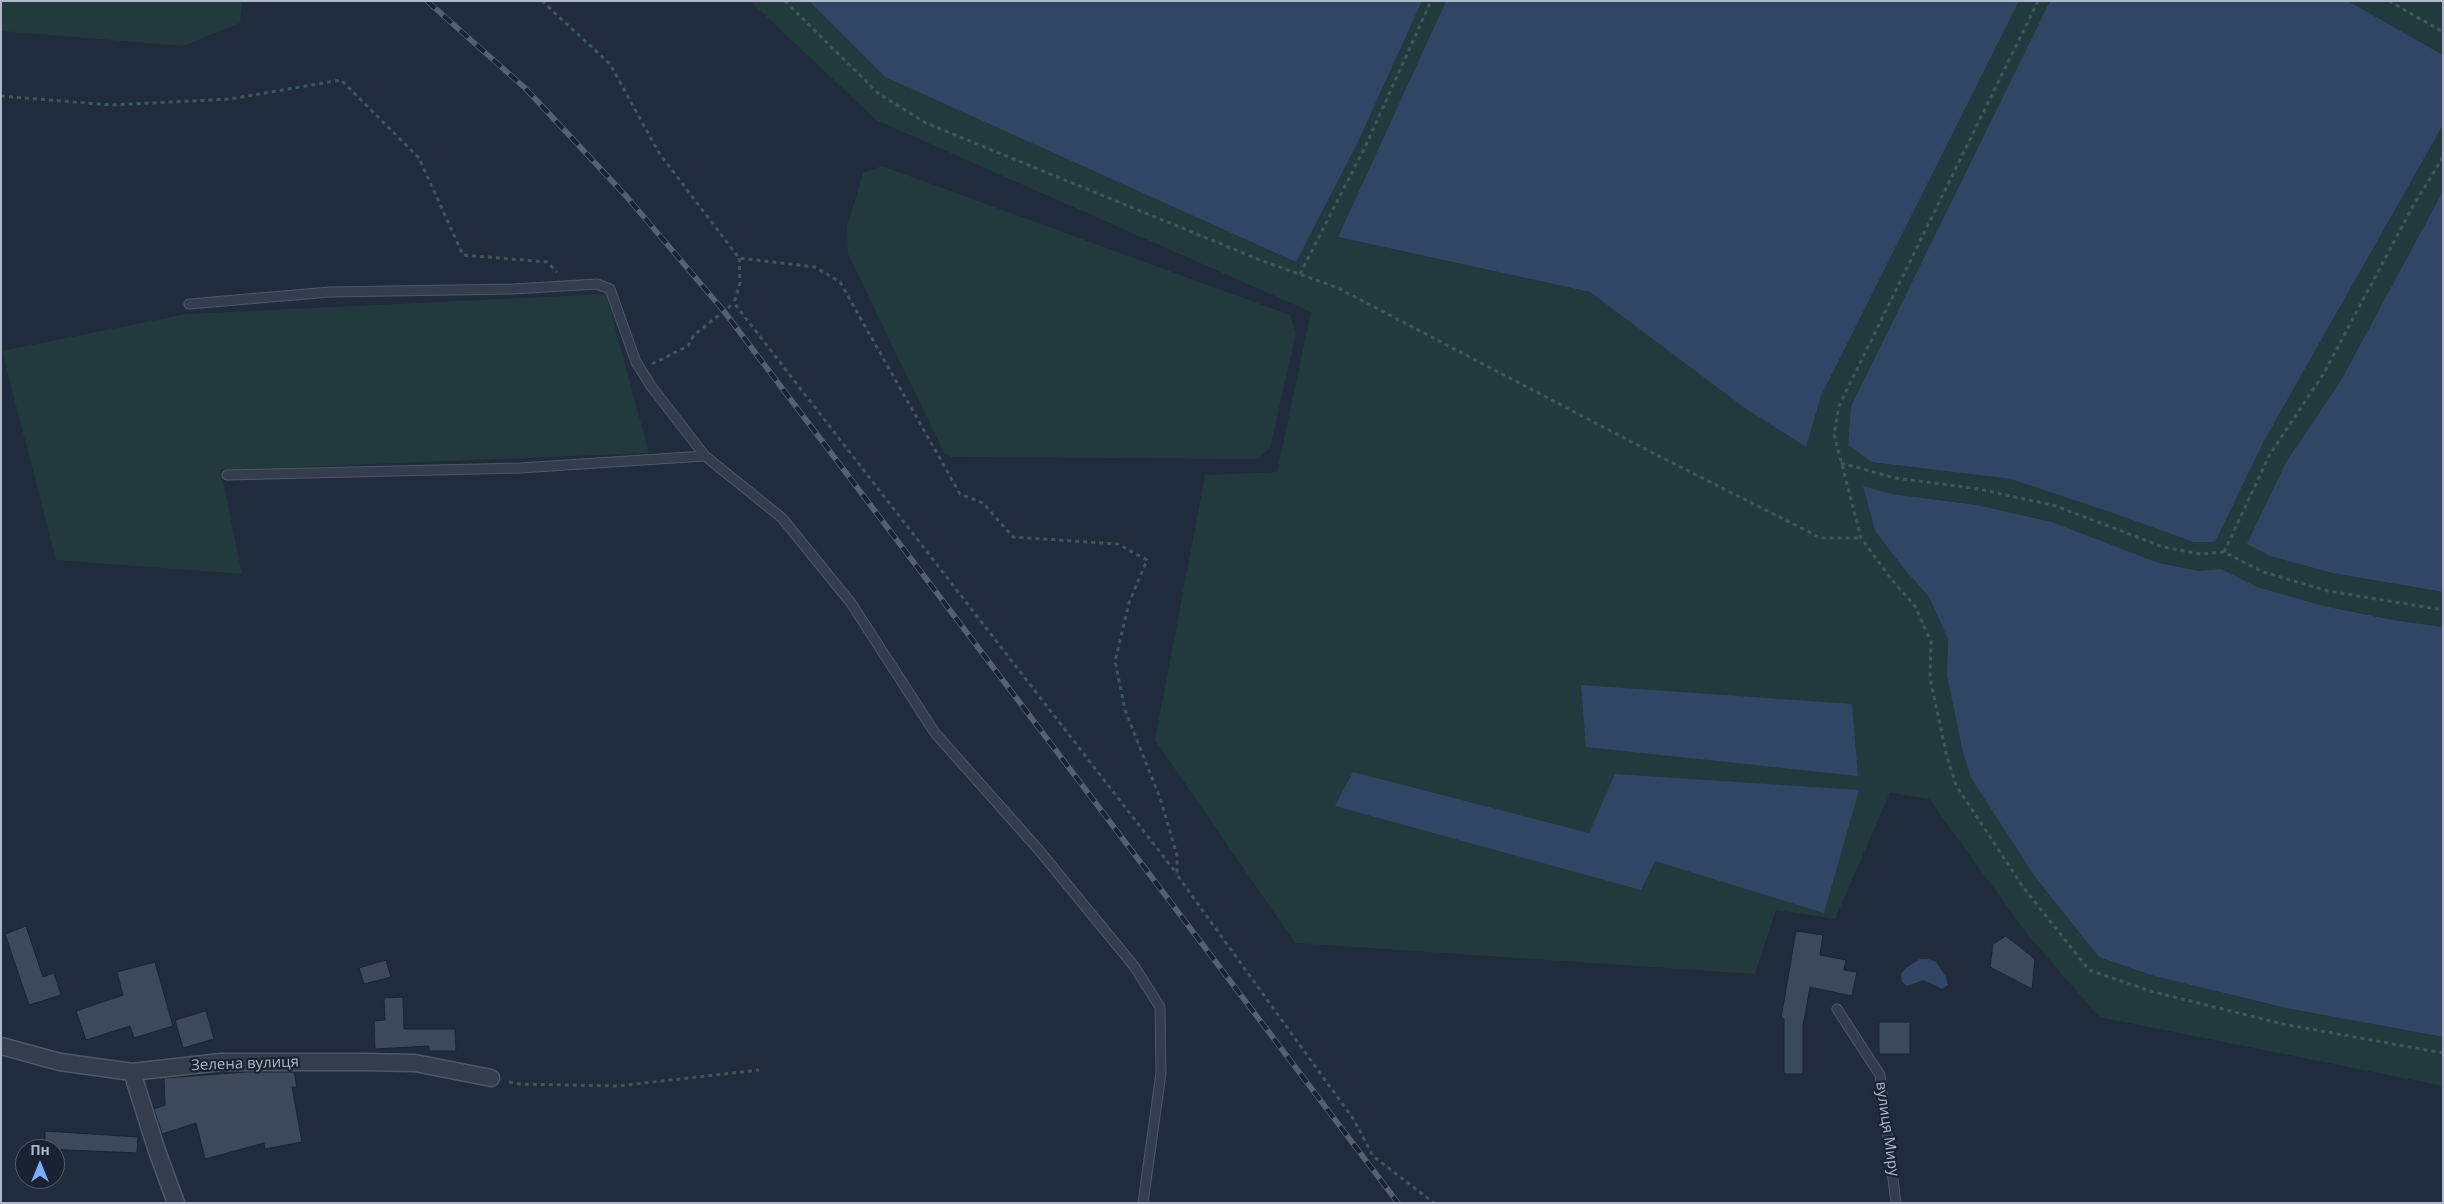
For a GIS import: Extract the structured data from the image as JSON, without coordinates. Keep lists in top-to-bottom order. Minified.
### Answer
{"streets":{"street":["Зелена вулиця"],"lane":["вулиця Миру"]},"north":"top"}
